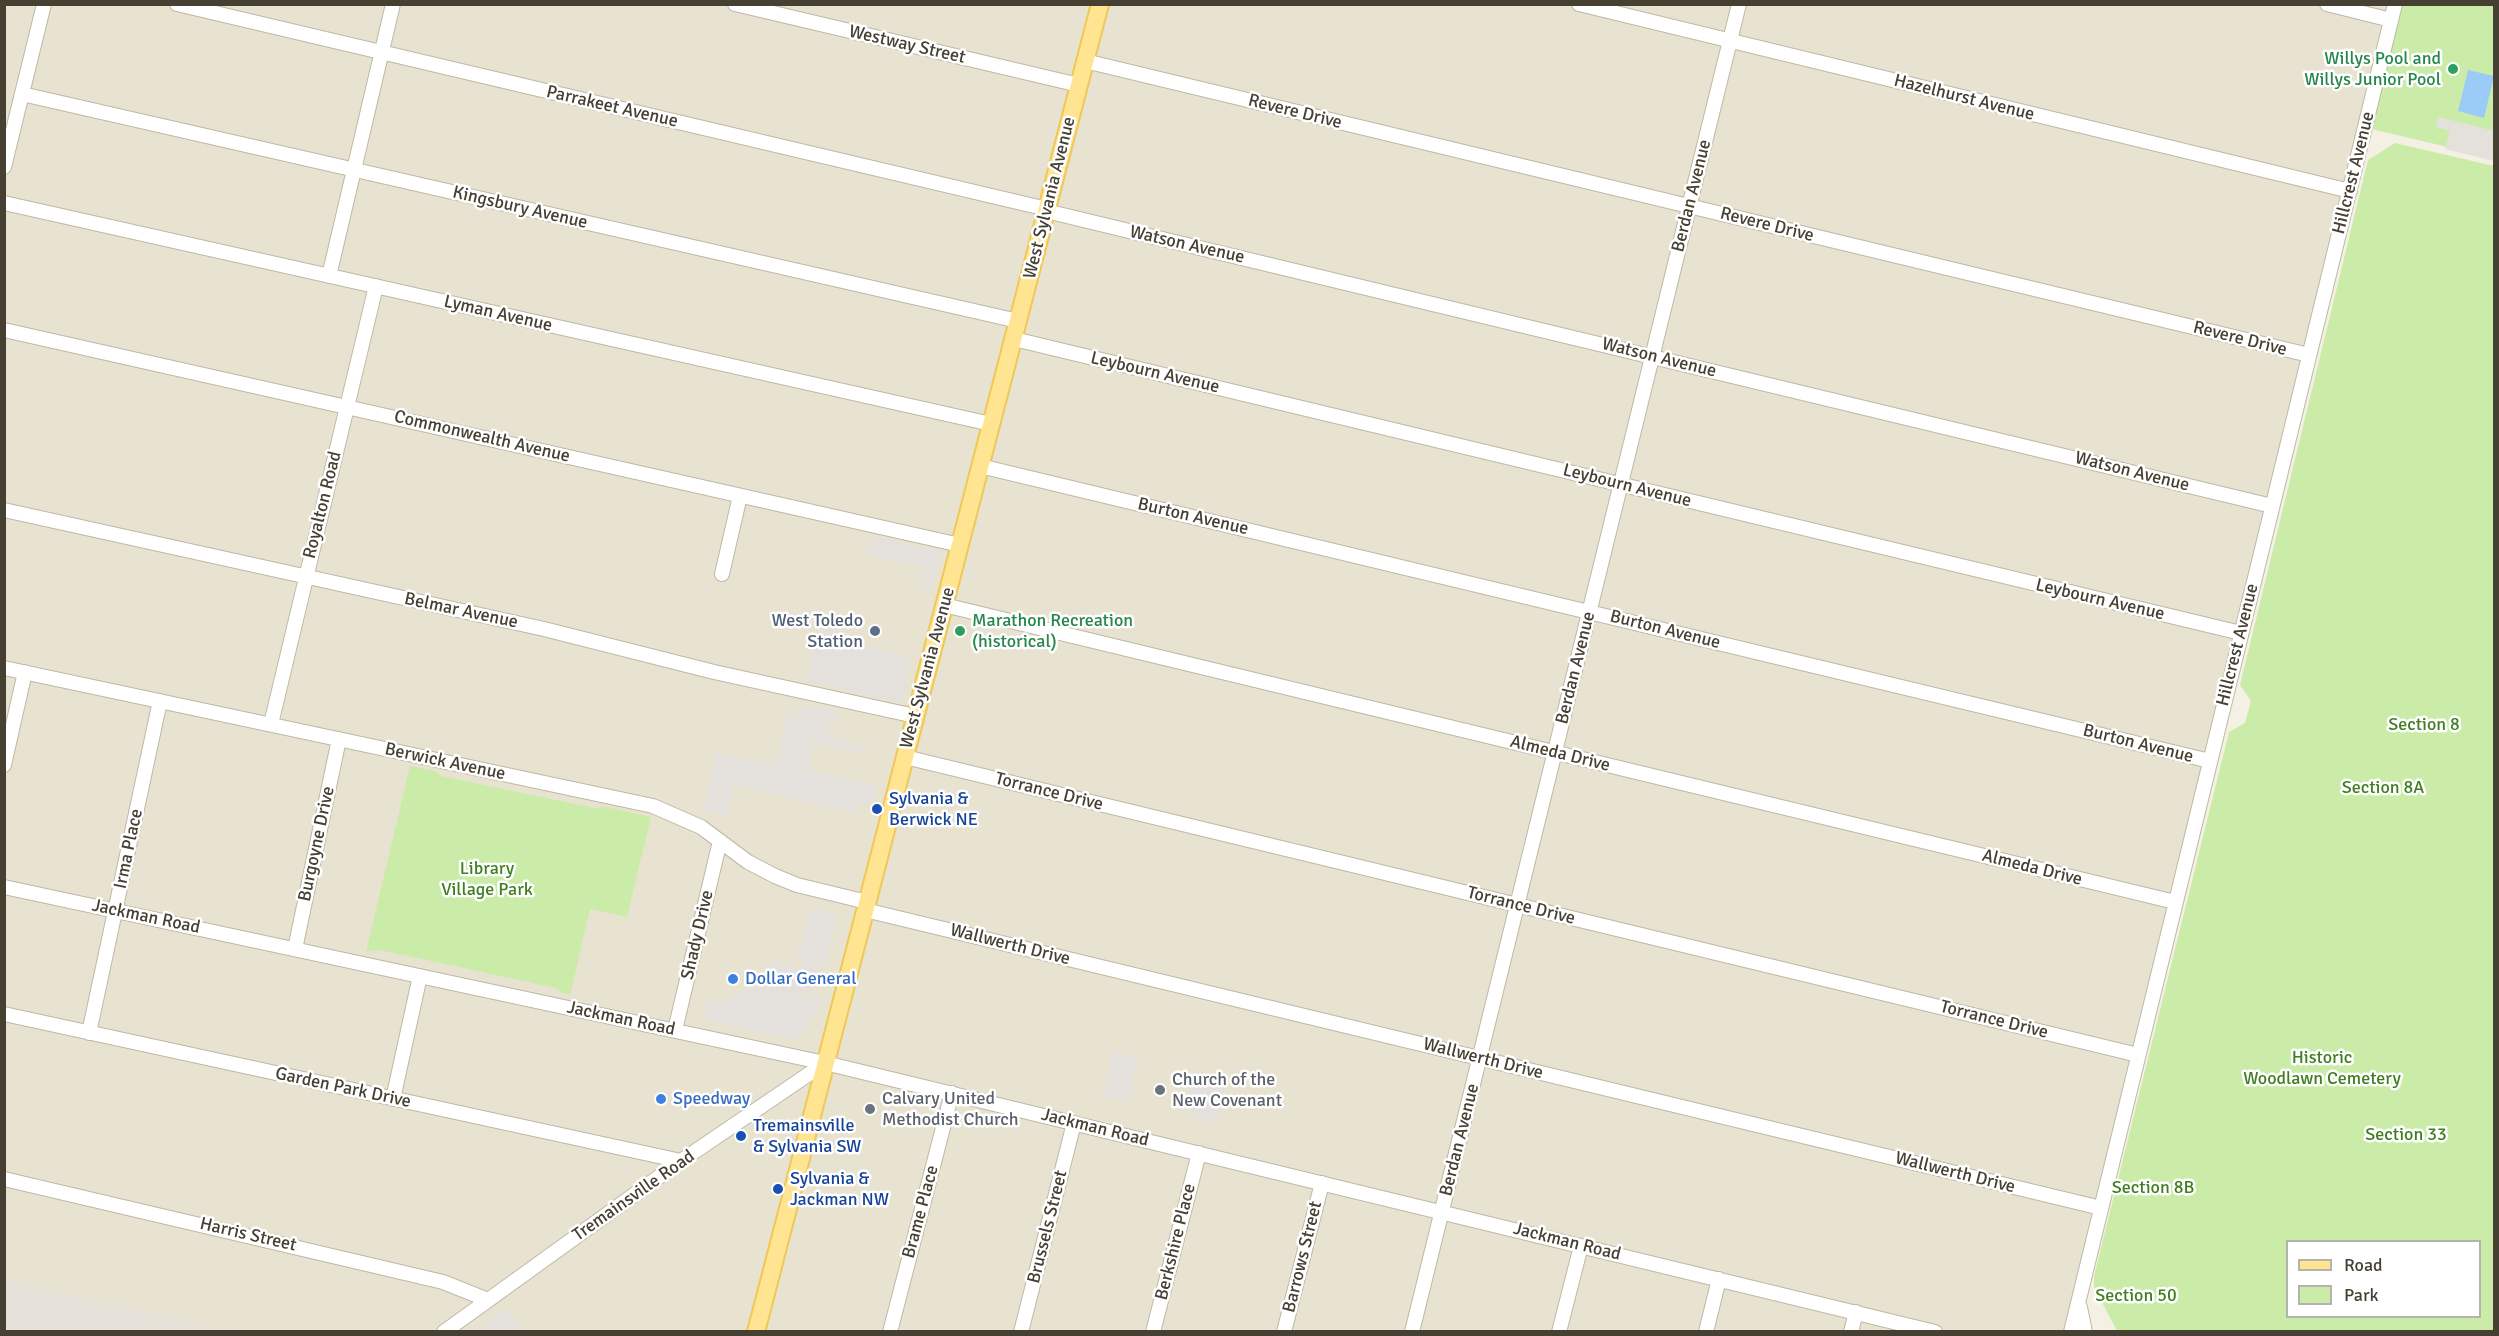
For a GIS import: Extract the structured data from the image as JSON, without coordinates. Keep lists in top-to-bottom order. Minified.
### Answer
{"streets":{"main road":["West Sylvania Avenue"],"street":["Westway Street","Hazelhurst Avenue","Parrakeet Avenue","Revere Drive","Hillcrest Avenue","Berdan Avenue","Kingsbury Avenue","Watson Avenue","Lyman Avenue","Leybourn Avenue","Commonwealth Avenue","Royalton Road","Burton Avenue","Belmar Avenue","Almeda Drive","Berwick Avenue","Torrance Drive","Burgoyne Drive","Irma Place","Jackman Road","Shady Drive","Wallwerth Drive","Garden Park Drive","Tremainsville Road","Brame Place","Brussels Street","Harris Street","Berkshire Place","Barrows Street"]},"crossings":[["Westway Street","West Sylvania Avenue"],["Hazelhurst Avenue","Hillcrest Avenue"],["Hazelhurst Avenue","Berdan Avenue"],["Parrakeet Avenue","West Sylvania Avenue"],["Parrakeet Avenue","Watson Avenue"],["Revere Drive","Hillcrest Avenue"],["Revere Drive","Berdan Avenue"],["Revere Drive","West Sylvania Avenue"],["Hillcrest Avenue","Watson Avenue"],["Hillcrest Avenue","Leybourn Avenue"],["Hillcrest Avenue","Burton Avenue"],["Hillcrest Avenue","Almeda Drive"],["Hillcrest Avenue","Torrance Drive"],["Hillcrest Avenue","Wallwerth Drive"],["Berdan Avenue","Watson Avenue"],["Berdan Avenue","Leybourn Avenue"],["Berdan Avenue","Burton Avenue"],["Berdan Avenue","Almeda Drive"],["Berdan Avenue","Torrance Drive"],["Berdan Avenue","Jackman Road"],["Berdan Avenue","Wallwerth Drive"],["West Sylvania Avenue","Kingsbury Avenue"],["West Sylvania Avenue","Watson Avenue"],["West Sylvania Avenue","Lyman Avenue"],["West Sylvania Avenue","Leybourn Avenue"],["West Sylvania Avenue","Commonwealth Avenue"],["West Sylvania Avenue","Burton Avenue"],["West Sylvania Avenue","Belmar Avenue"],["West Sylvania Avenue","Almeda Drive"],["West Sylvania Avenue","Berwick Avenue"],["West Sylvania Avenue","Torrance Drive"],["West Sylvania Avenue","Jackman Road"],["West Sylvania Avenue","Wallwerth Drive"],["West Sylvania Avenue","Tremainsville Road"],["Lyman Avenue","Royalton Road"],["Commonwealth Avenue","Royalton Road"],["Royalton Road","Belmar Avenue"],["Royalton Road","Berwick Avenue"],["Berwick Avenue","Burgoyne Drive"],["Berwick Avenue","Irma Place"],["Berwick Avenue","Shady Drive"],["Berwick Avenue","Wallwerth Drive"],["Burgoyne Drive","Jackman Road"],["Irma Place","Jackman Road"],["Irma Place","Garden Park Drive"],["Jackman Road","Shady Drive"],["Jackman Road","Tremainsville Road"],["Jackman Road","Brame Place"],["Jackman Road","Brussels Street"],["Jackman Road","Berkshire Place"],["Jackman Road","Barrows Street"],["Garden Park Drive","Tremainsville Road"],["Tremainsville Road","Harris Street"]],"parks":["Section 8","Section 8A","Library Village Park","Historic Woodlawn Cemetery","Section 33","Section 8B","Section 50"],"places":["Willys Pool and Willys Junior Pool","West Toledo Station","Marathon Recreation (historical)","Sylvania & Berwick NE","Dollar General","Church of the New Covenant","Speedway","Calvary United Methodist Church","Tremainsville & Sylvania SW","Sylvania & Jackman NW"],"legend":["Road","Park"]}
